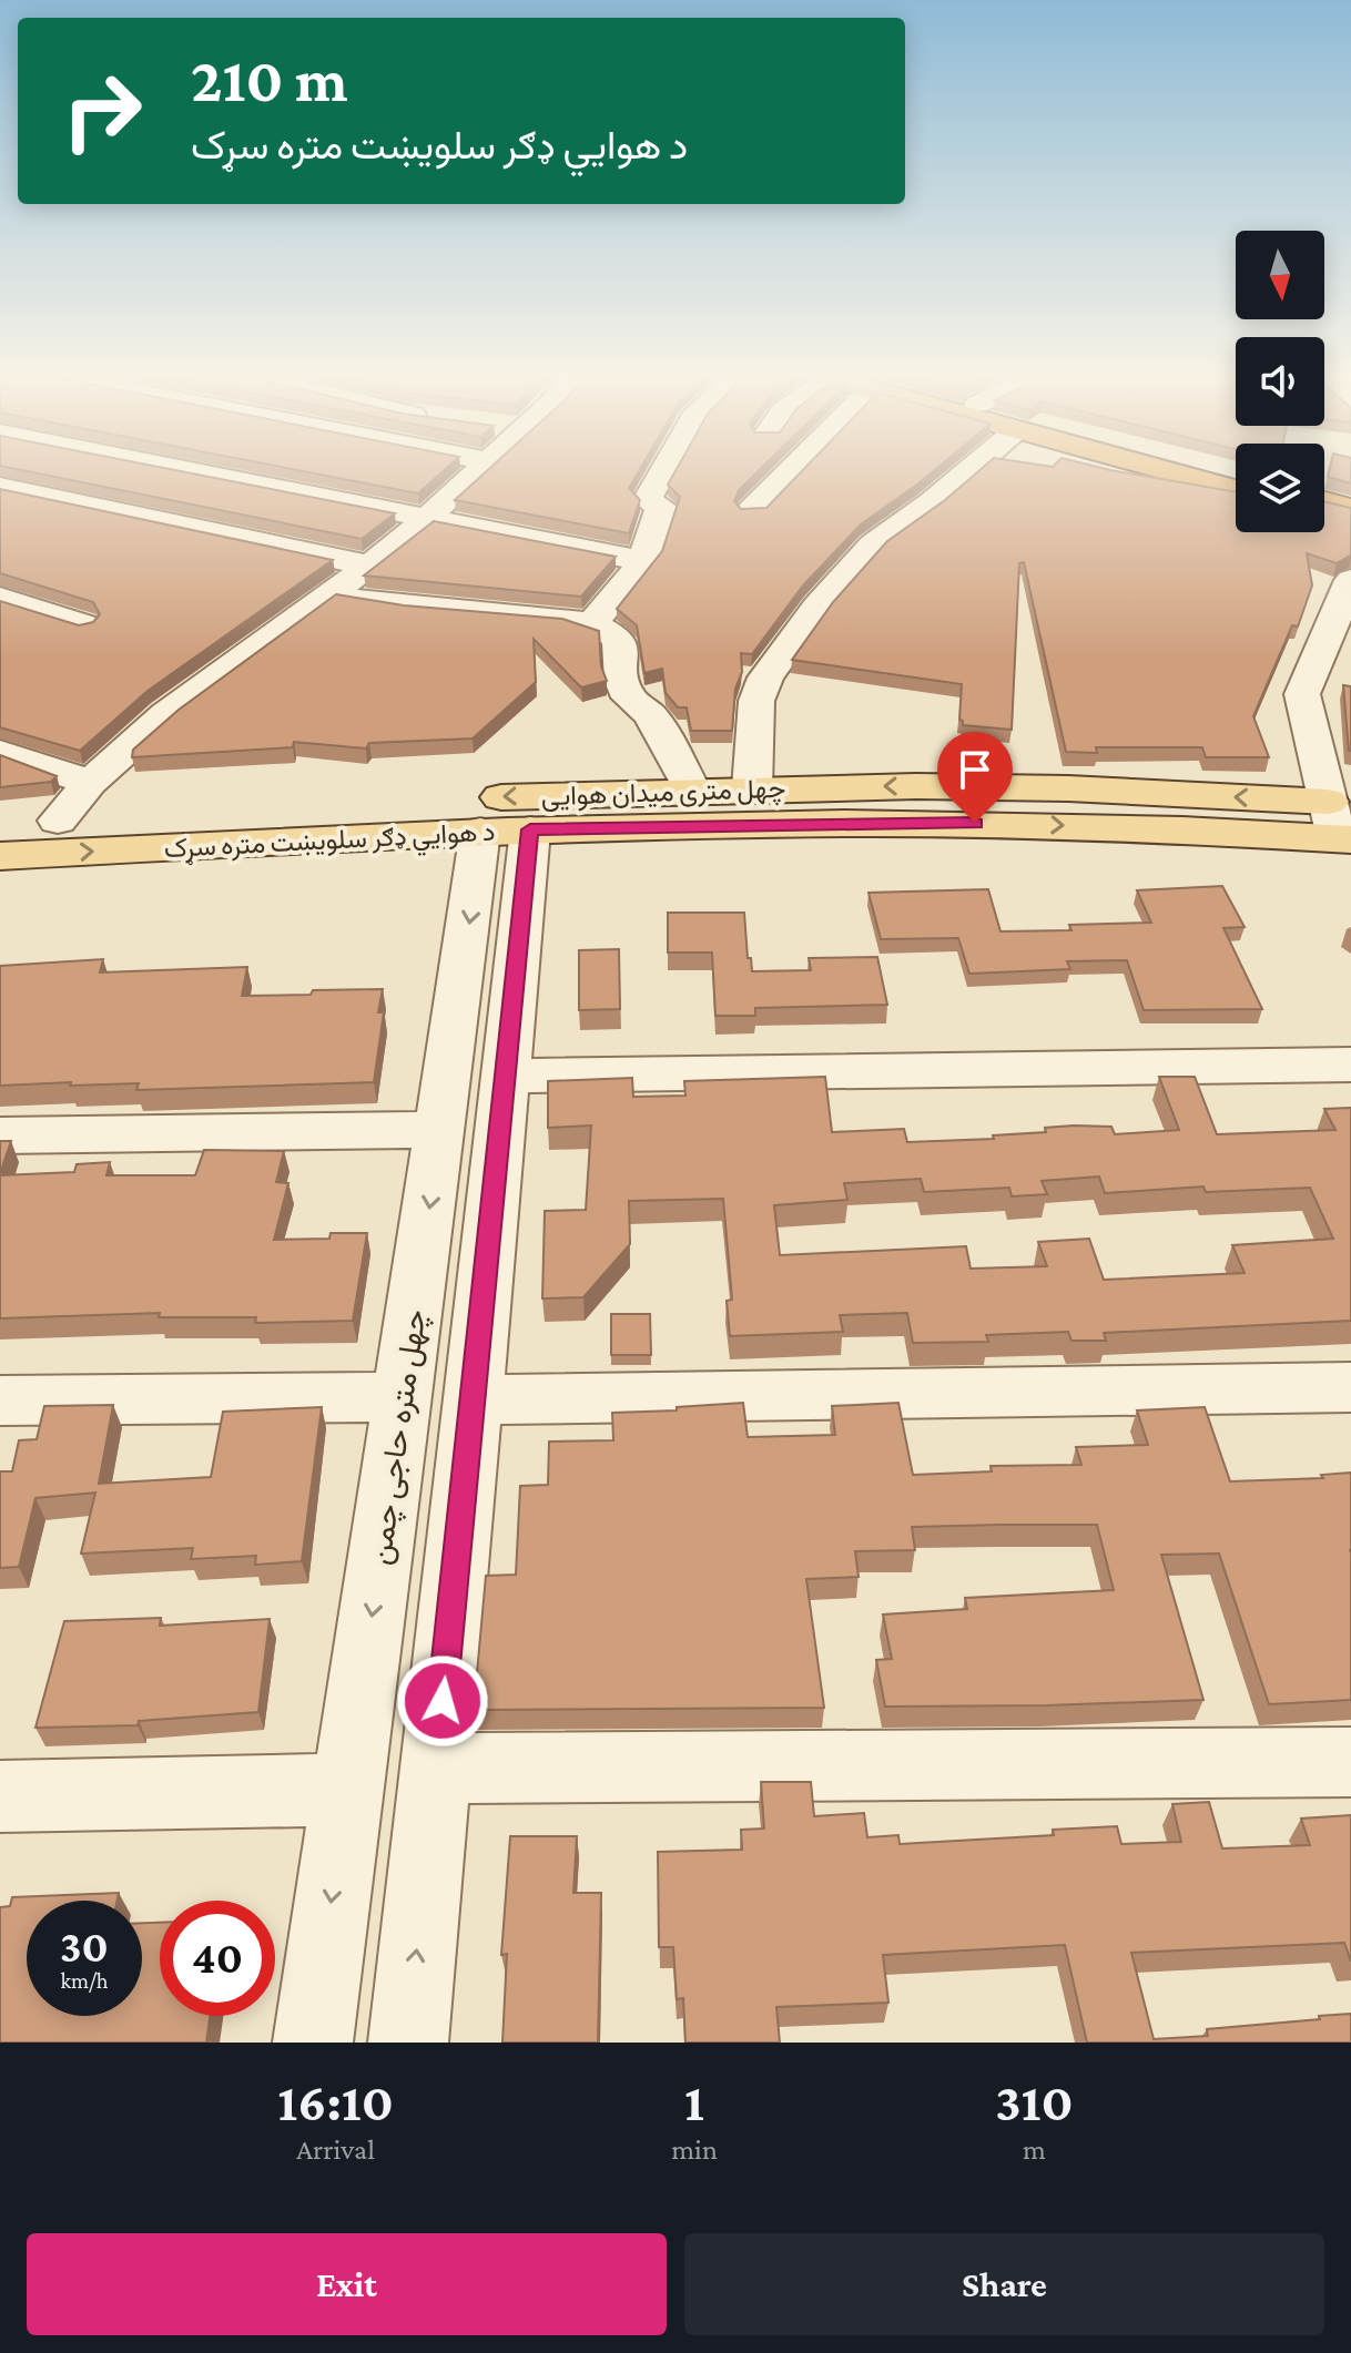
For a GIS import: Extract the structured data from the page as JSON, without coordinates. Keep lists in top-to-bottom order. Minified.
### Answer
{"streets":{"main road":["چهل متری میدان هوایی","د هوايي ډګر سلویښت متره سړک"],"street":["چهل متره حاجی چمن"]},"crossings":[["چهل متری میدان هوایی","د هوايي ډګر سلویښت متره سړک"],["د هوايي ډګر سلویښت متره سړک","چهل متره حاجی چمن"]],"one_way":["چهل متری میدان هوایی","د هوايي ډګر سلویښت متره سړک"],"north":"bottom","page":{"turn":["210 m","د هوايي ډګر سلویښت متره سړک"],"speed":"30 km/h","limit":"40","eta":["16:10","Arrival","1","min","310","m"],"buttons":["Exit","Share"]}}
